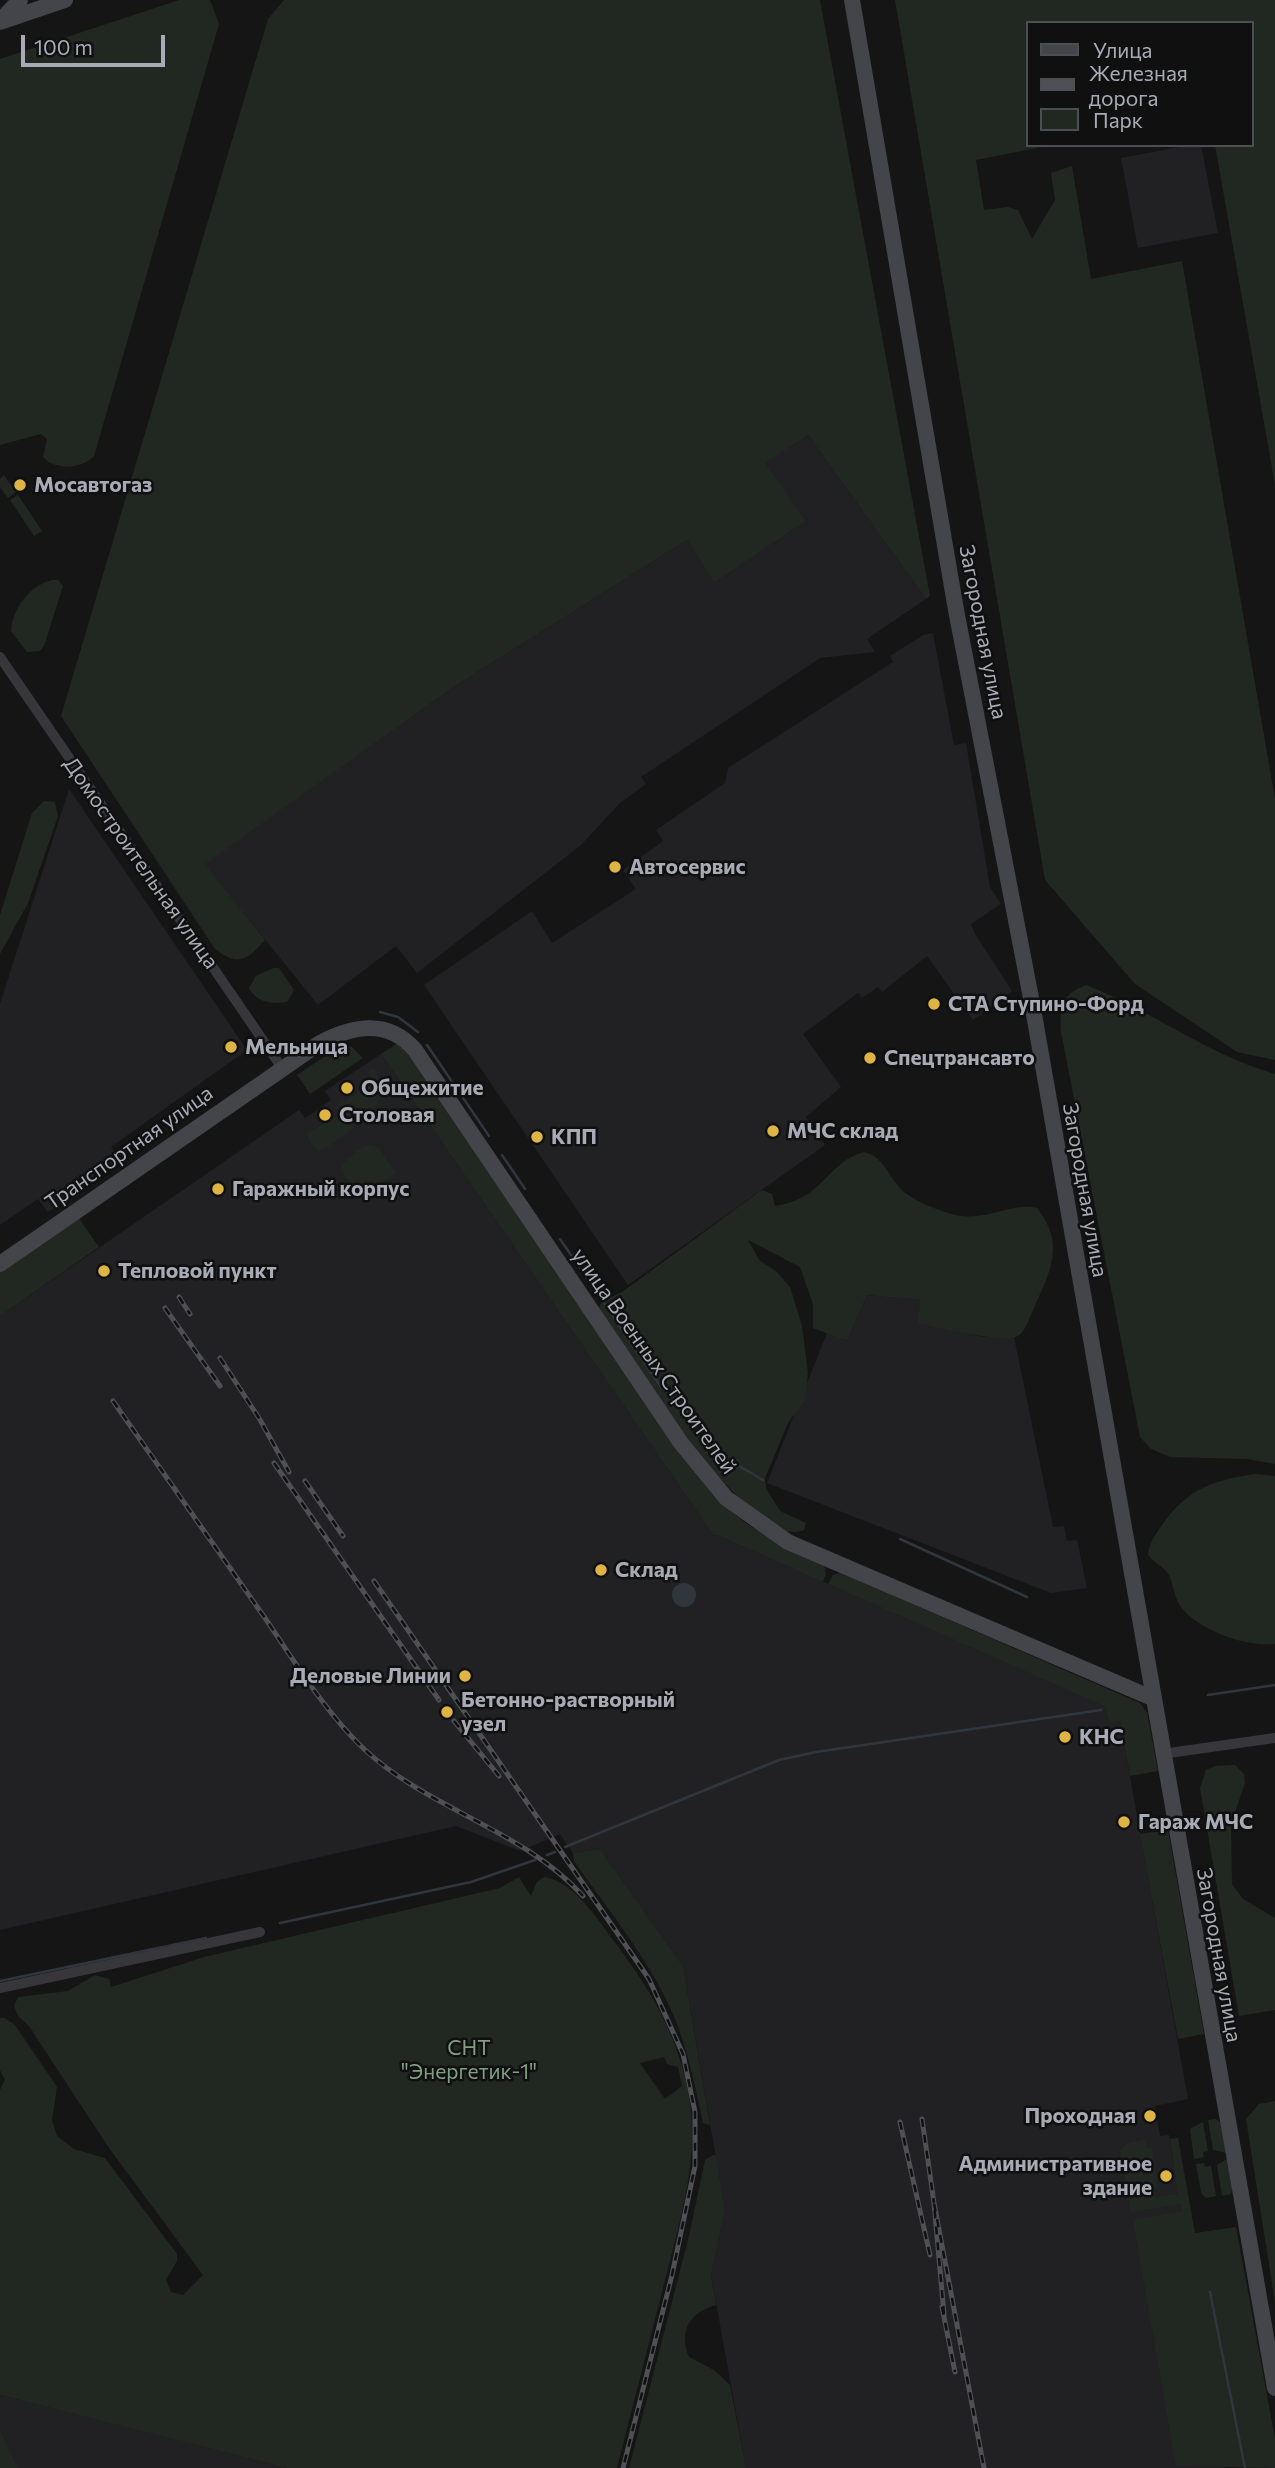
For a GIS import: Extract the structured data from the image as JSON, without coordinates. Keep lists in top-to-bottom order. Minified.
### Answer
{"streets":{"street":["Загородная улица","Домостроительная улица","Транспортная улица","улица Военных Строителей"]},"crossings":[["Загородная улица","улица Военных Строителей"],["Домостроительная улица","Транспортная улица"],["Домостроительная улица","улица Военных Строителей"],["Транспортная улица","улица Военных Строителей"]],"parks":["СНТ \"Энергетик-1\""],"places":["Мосавтогаз","Автосервис","СТА Ступино-Форд","Мельница","Спецтрансавто","Общежитие","Столовая","МЧС склад","КПП","Гаражный корпус","Тепловой пункт","Склад","Деловые Линии","Бетонно-растворный узел","КНС","Гараж МЧС","Проходная","Административное здание"],"legend":["Улица","Железная дорога","Парк"],"scale_bar":"100 m"}
